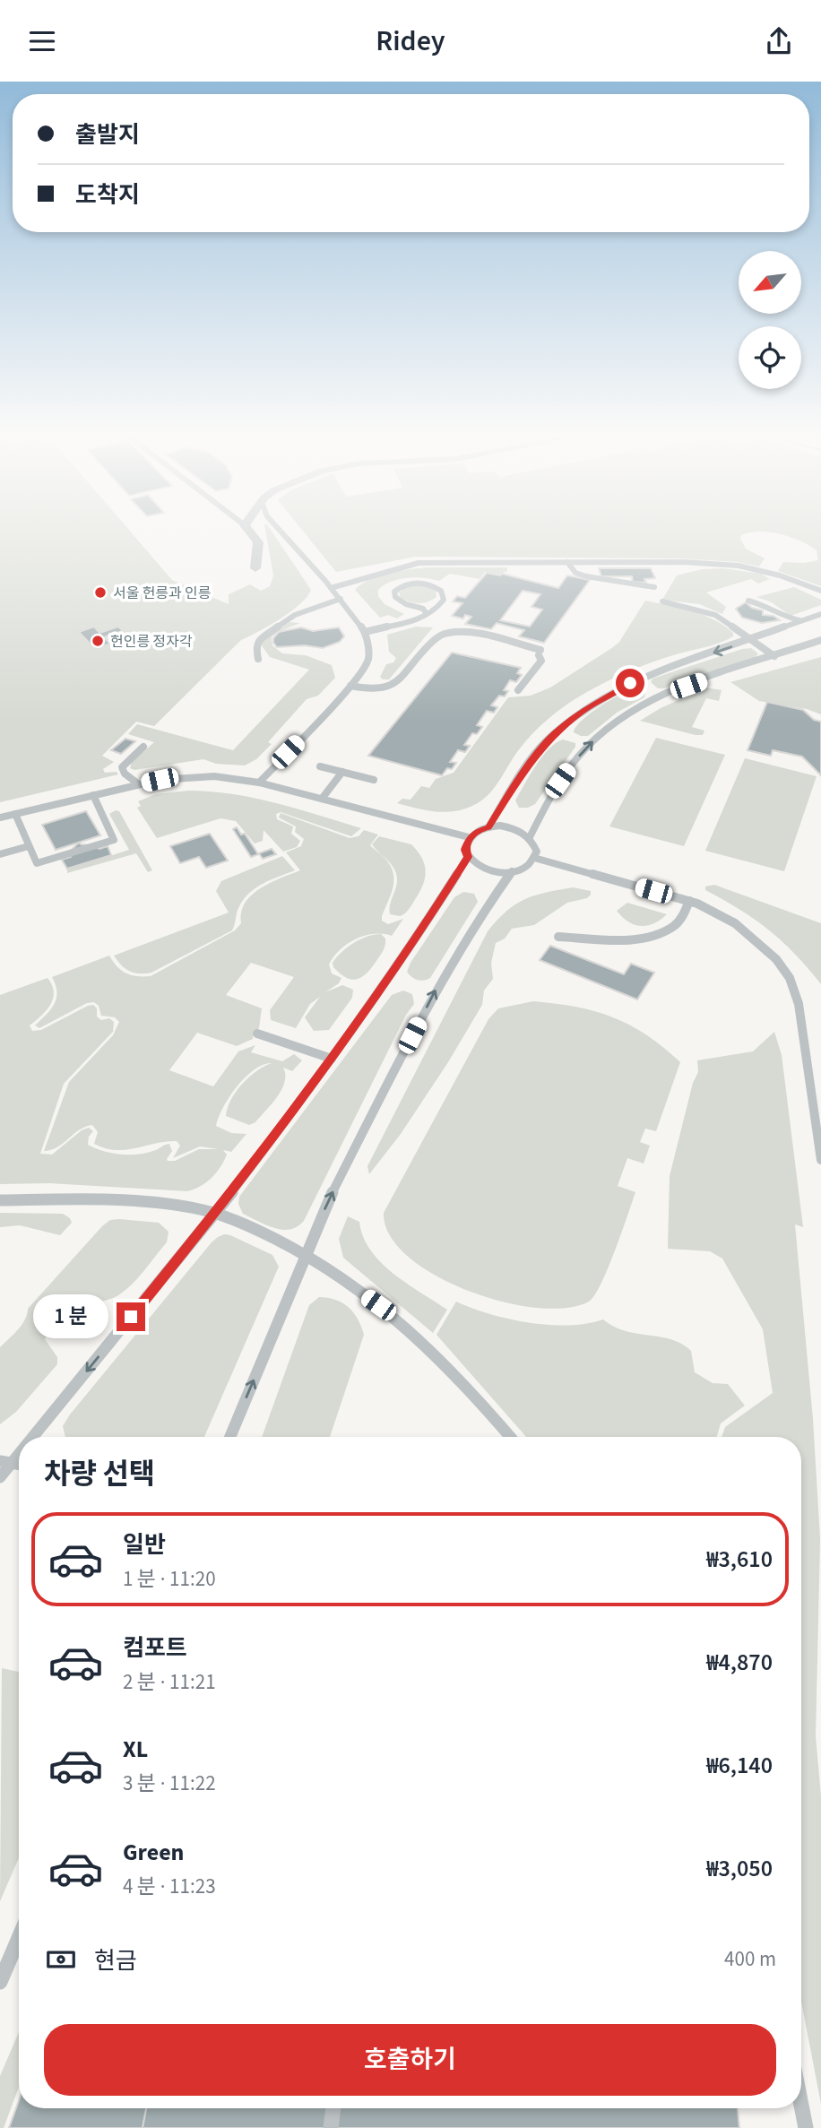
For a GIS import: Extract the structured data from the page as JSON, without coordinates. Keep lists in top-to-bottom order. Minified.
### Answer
{"places":["서울 헌릉과 인릉","헌인릉 정자각"],"north":"bottom left","page":{"header":"Ridey","banner":["출발지","도착지"],"bubble":"1 분","heading":"차량 선택","list":[{"name":"일반","note":"1 분 · 11:20","value":"₩3,610"},{"name":"컴포트","note":"2 분 · 11:21","value":"₩4,870"},{"name":"XL","note":"3 분 · 11:22","value":"₩6,140"},{"name":"Green","note":"4 분 · 11:23","value":"₩3,050"}],"pay":["현금","400 m"],"buttons":"호출하기"}}
